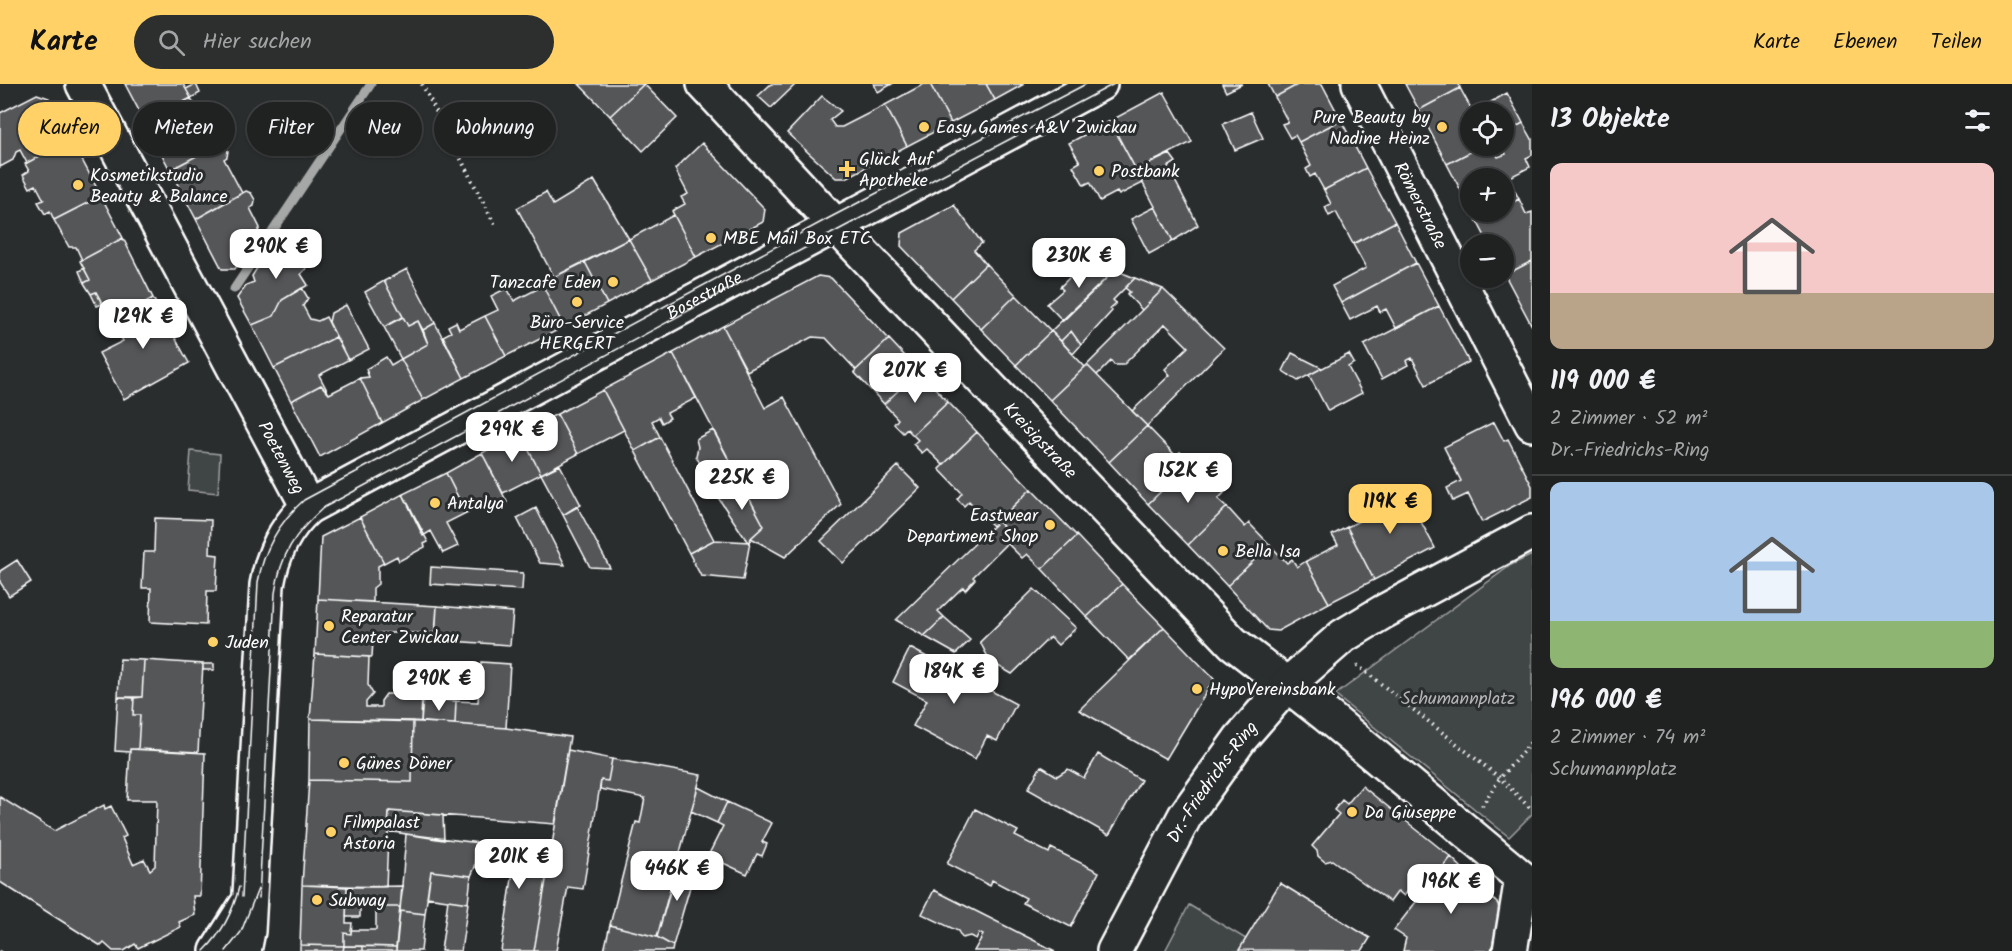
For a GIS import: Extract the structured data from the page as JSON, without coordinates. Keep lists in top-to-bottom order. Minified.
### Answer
{"streets":{"street":["Römerstraße","Bosestraße","Kreisigstraße","Poetenweg","Dr.-Friedrichs-Ring"]},"crossings":[["Bosestraße","Kreisigstraße"],["Bosestraße","Poetenweg"],["Kreisigstraße","Dr.-Friedrichs-Ring"]],"parks":["Schumannplatz"],"places":{"other":["Easy Games A&V Zwickau","Pure Beauty by Nadine Heinz","Postbank","Kosmetikstudio Beauty & Balance","MBE Mail Box ETC","Tanzcafe Eden","Büro-Service HERGERT","Antalya","Eastwear Department Shop","Bella Isa","Reparatur Center Zwickau","Juden","HypoVereinsbank","Günes Döner","Da Giuseppe","Filmpalast Astoria","Subway"],"health":["Glück Auf Apotheke"]},"page":{"header":"Karte","search":"Hier suchen","nav":["Karte","Ebenen","Teilen"],"heading":"13 Objekte","map_buttons":["+","−"],"chip":["Kaufen","Mieten","Filter","Neu","Wohnung"],"list":[{"name":"119 000 €","note":"2 Zimmer · 52 m² · Dr.-Friedrichs-Ring"},{"name":"196 000 €","note":"2 Zimmer · 74 m² · Schumannplatz"}],"price":["290K €","230K €","129K €","207K €","299K €","152K €","225K €","119K €","184K €","290K €","201K €","446K €","196K €"]}}
